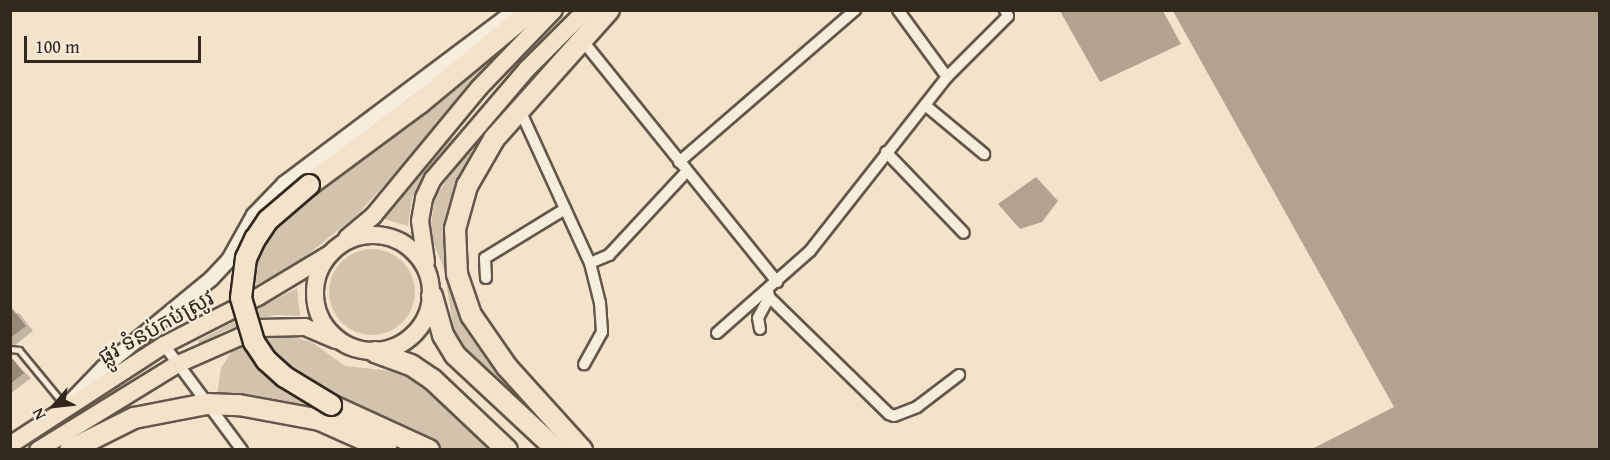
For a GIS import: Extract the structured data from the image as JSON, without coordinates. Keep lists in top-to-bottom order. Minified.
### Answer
{"streets":{"main road":["ផ្លូវ ទំនប់កប់ស្រូវ"]},"scale_bar":"100 m","north":"bottom left"}
